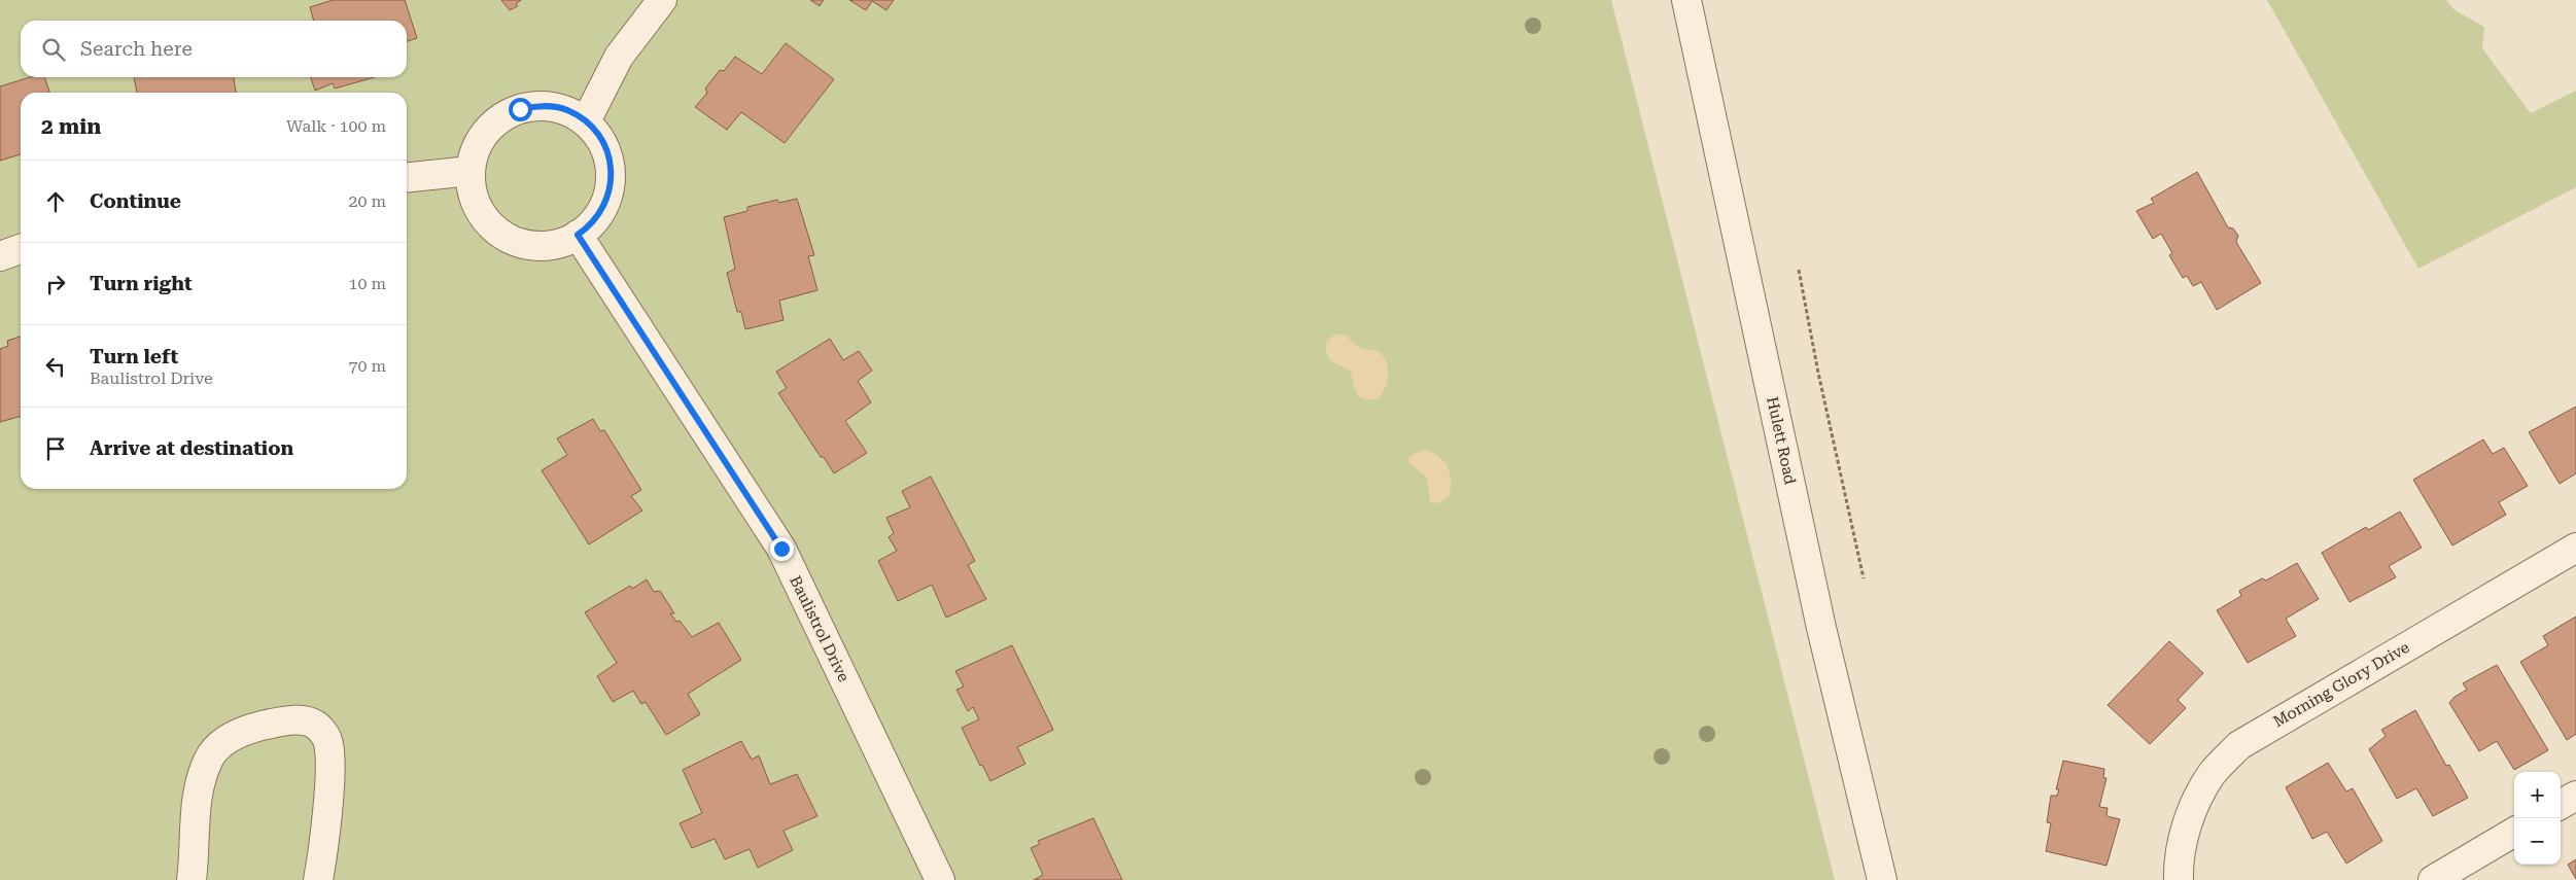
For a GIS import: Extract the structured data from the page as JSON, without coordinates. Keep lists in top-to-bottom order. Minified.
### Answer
{"streets":{"street":["Hulett Road","Baulistrol Drive","Morning Glory Drive"]},"page":{"search":"Search here","heading":["2 min","Walk · 100 m"],"list":[["Continue","20 m"],["Turn right","10 m"],["Turn left","Baulistrol Drive","70 m"],"Arrive at destination"],"map_buttons":["+","−"]}}
